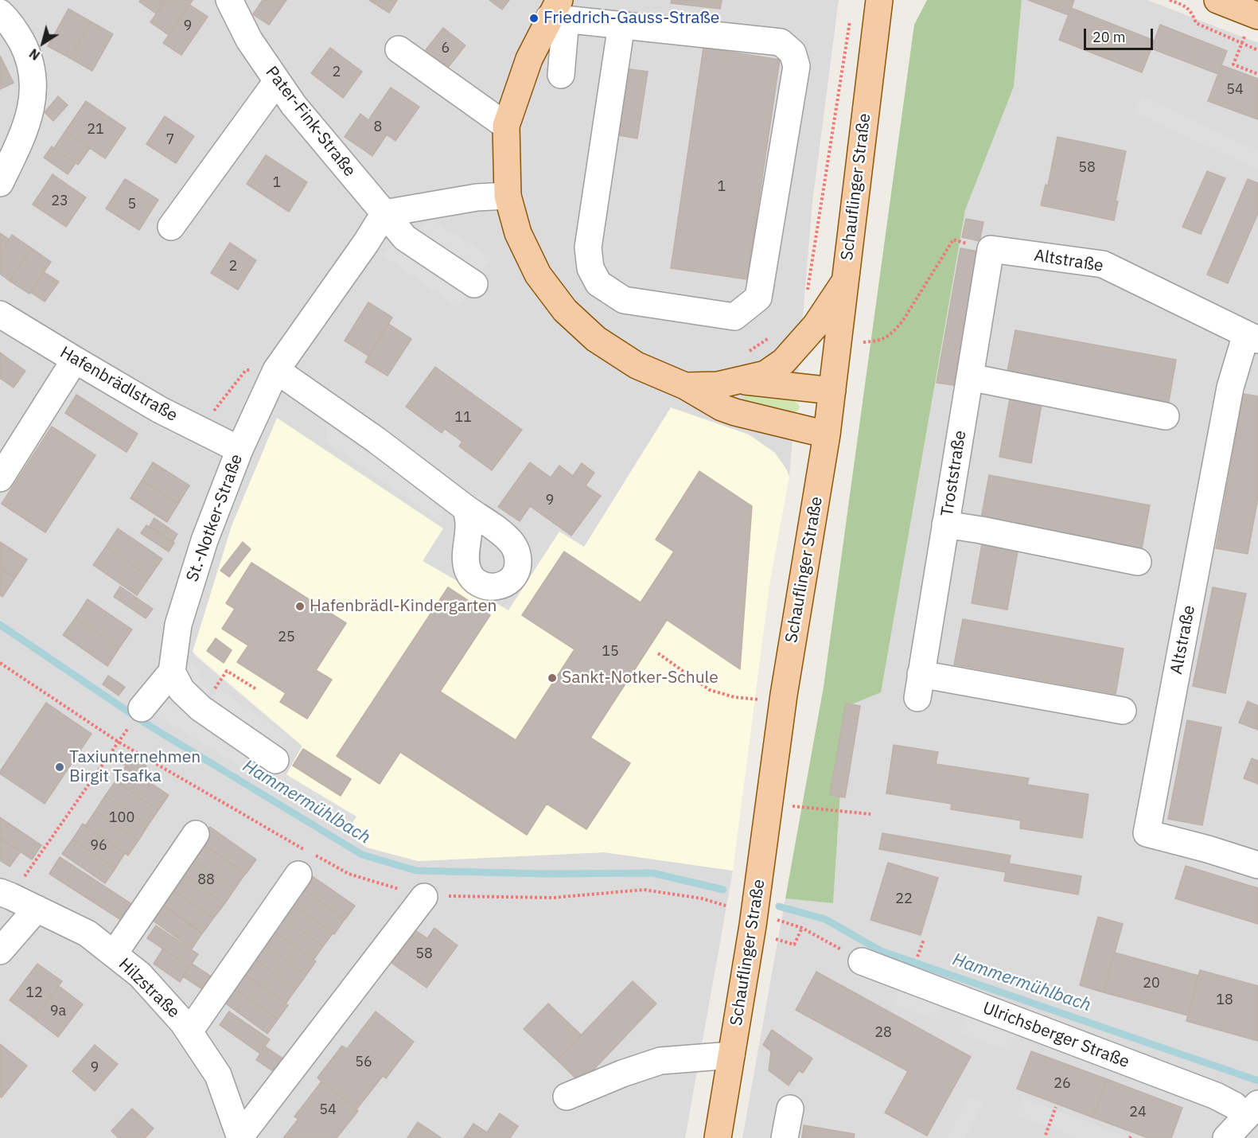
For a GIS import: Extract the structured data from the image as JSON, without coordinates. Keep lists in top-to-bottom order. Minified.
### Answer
{"streets":{"main road":["Schauflinger Straße"],"street":["Pater-Fink-Straße","Altstraße","Hafenbrädlstraße","Troststraße","St.-Notker-Straße","Hilzstraße","Ulrichsberger Straße"]},"crossings":[["Pater-Fink-Straße","St.-Notker-Straße"],["Altstraße","Troststraße"],["Hafenbrädlstraße","St.-Notker-Straße"]],"water":["Hammermühlbach"],"places":["Friedrich-Gauss-Straße","Hafenbrädl-Kindergarten","Sankt-Notker-Schule","Taxiunternehmen Birgit Tsafka"],"house_numbers":["9","6","2","54","8","21","7","58","1","1","23","5","2","11","9","25","15","100","96","88","22","58","20","12","18","9a","28","56","9","26","54","24"],"scale_bar":"20 m","north":"bottom left"}
